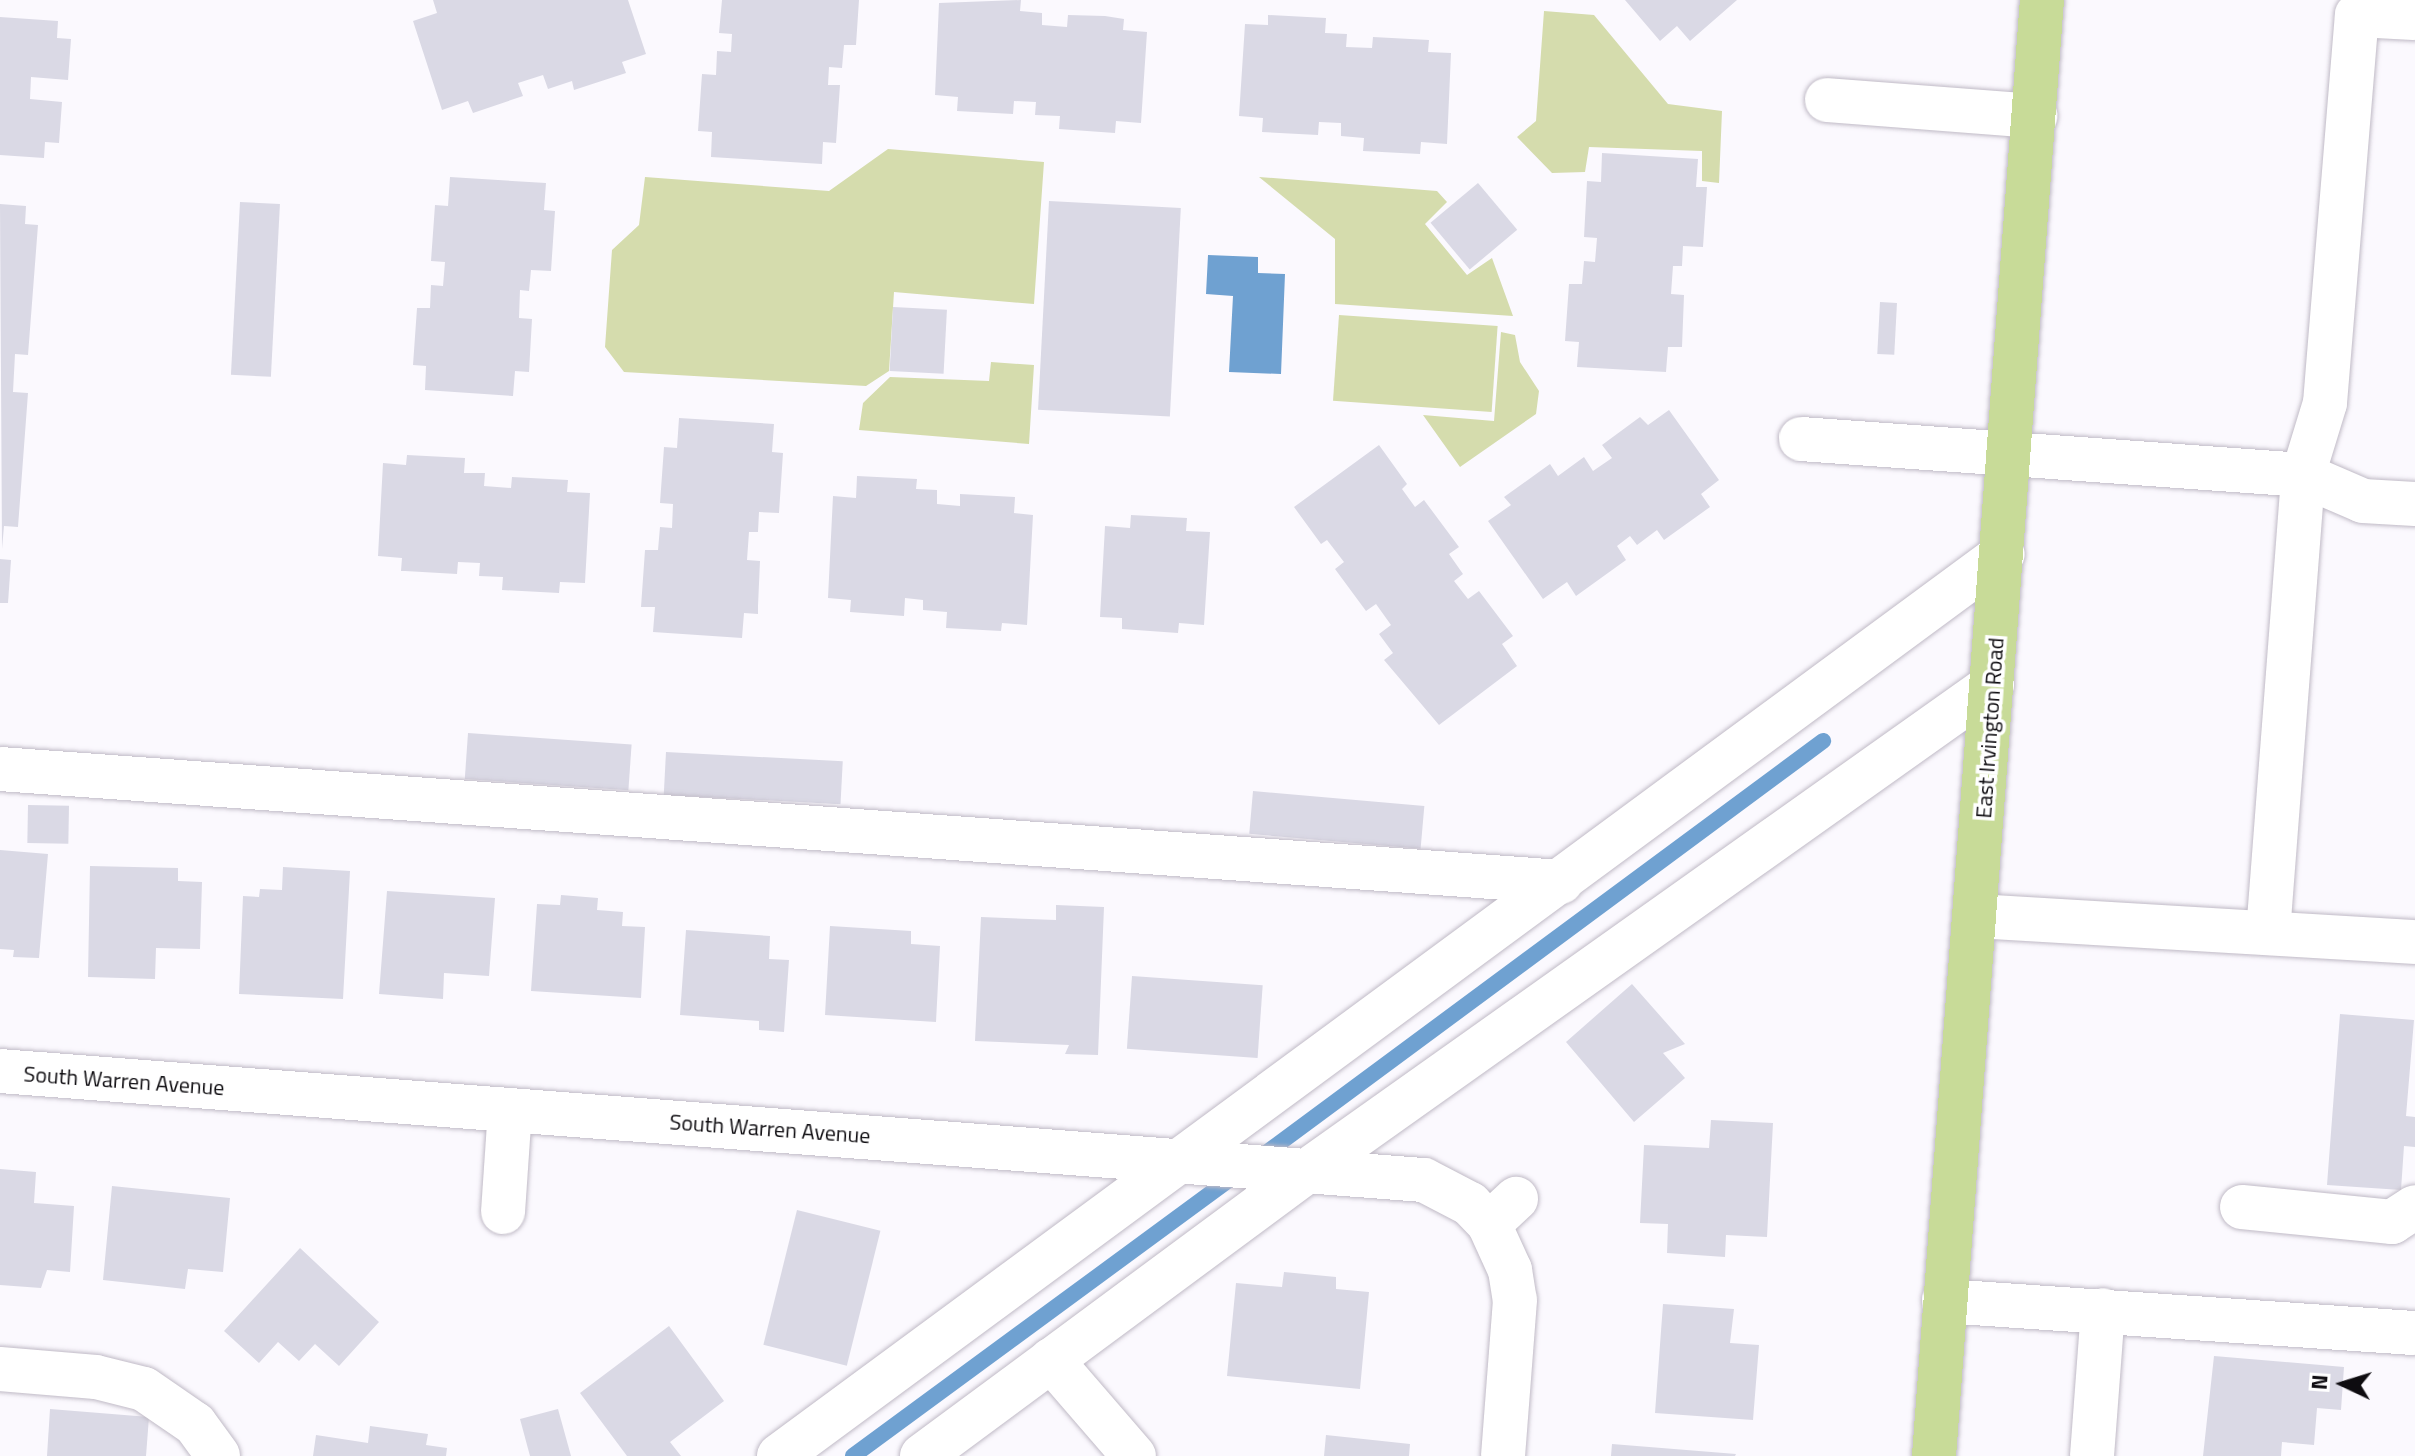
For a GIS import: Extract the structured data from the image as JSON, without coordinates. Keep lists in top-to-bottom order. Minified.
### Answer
{"streets":{"main road":["East Irvington Road"],"street":["South Warren Avenue"]},"north":"left"}
